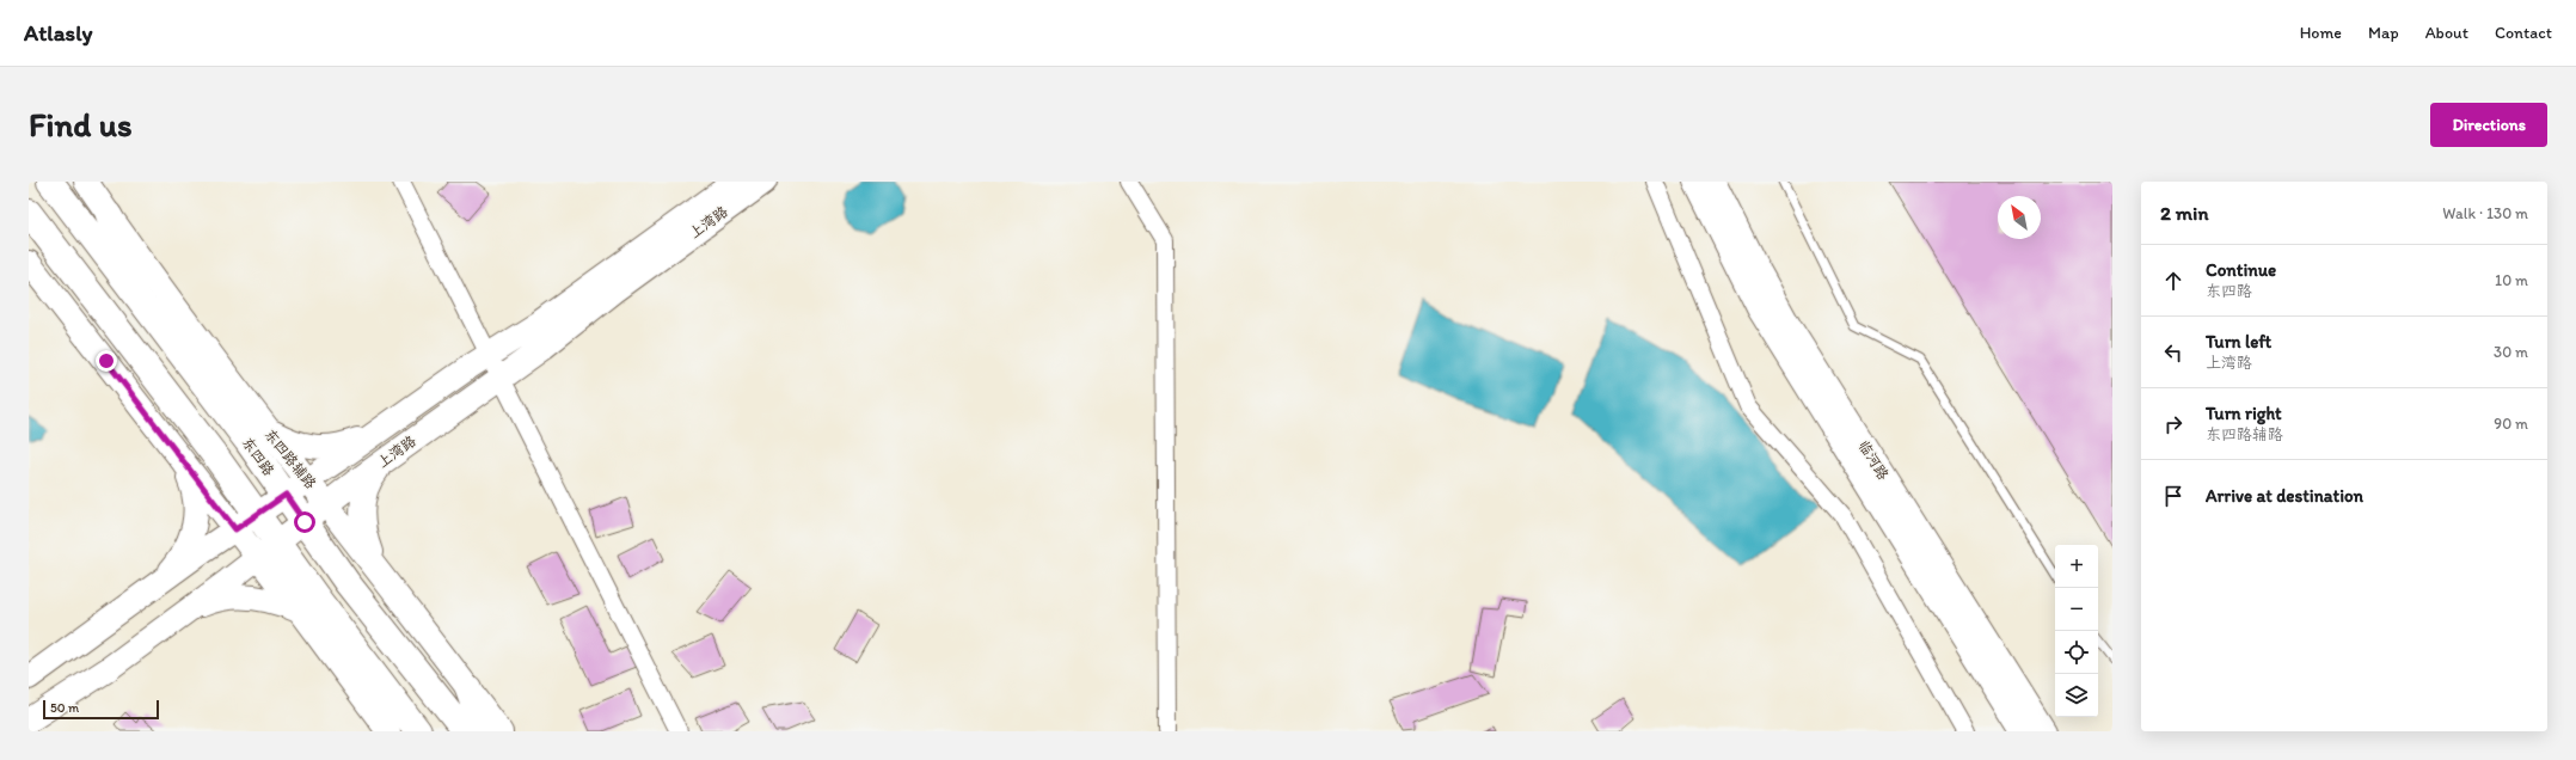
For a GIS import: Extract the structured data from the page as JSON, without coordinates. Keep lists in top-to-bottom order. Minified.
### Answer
{"streets":{"main road":["上湾路","东四路","东四路辅路","临河路"]},"crossings":[["上湾路","东四路"],["上湾路","东四路辅路"]],"scale_bar":"50 m","north":"top left","page":{"header":"Atlasly","nav":["Home","Map","About","Contact"],"buttons":"Directions","title":"Find us","heading":["2 min","Walk · 130 m"],"list":[["Continue","东四路","10 m"],["Turn left","上湾路","30 m"],["Turn right","东四路辅路","90 m"],"Arrive at destination"],"map_buttons":["+","−"],"scale":"50 m"}}
